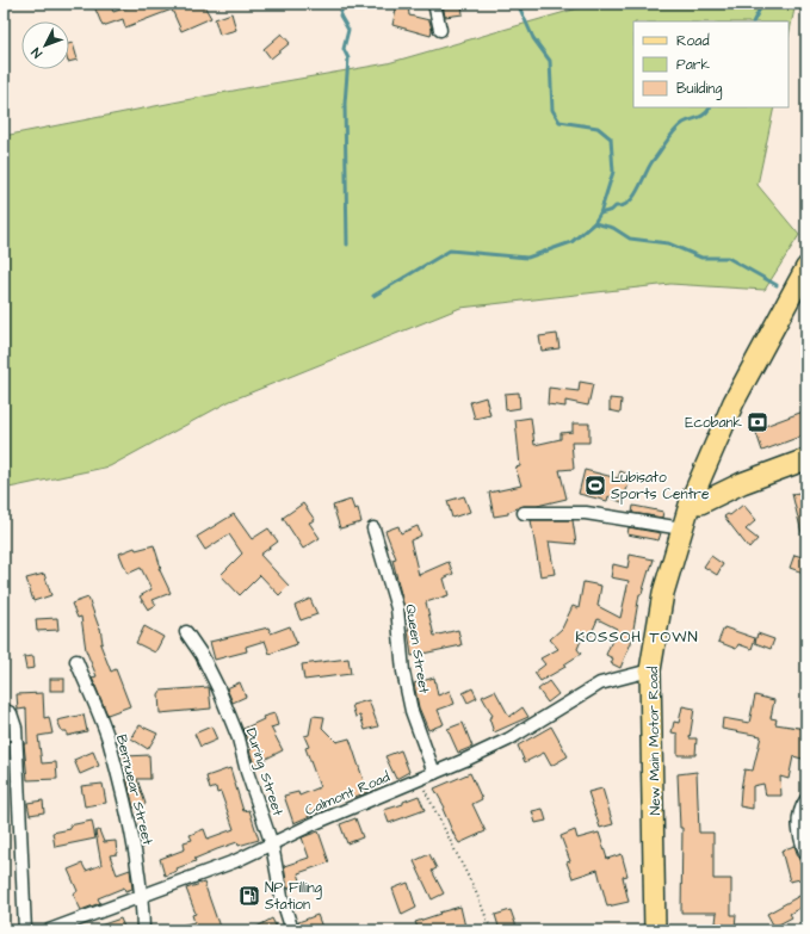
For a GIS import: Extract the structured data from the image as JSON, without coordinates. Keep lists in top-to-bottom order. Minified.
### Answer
{"streets":{"main road":["New Main Motor Road"],"street":["Queen Street","During Street","Bernuear Street","Calmont Road"]},"crossings":[["Queen Street","Calmont Road"],["New Main Motor Road","Calmont Road"],["During Street","Calmont Road"],["Bernuear Street","Calmont Road"]],"districts":["KOSSOH TOWN"],"places":{"bank":["Ecobank"],"sports":["Lubisato Sports Centre"],"fuel station":["NP Filling Station"]},"legend":["Road","Park","Building"],"north":"bottom left"}
